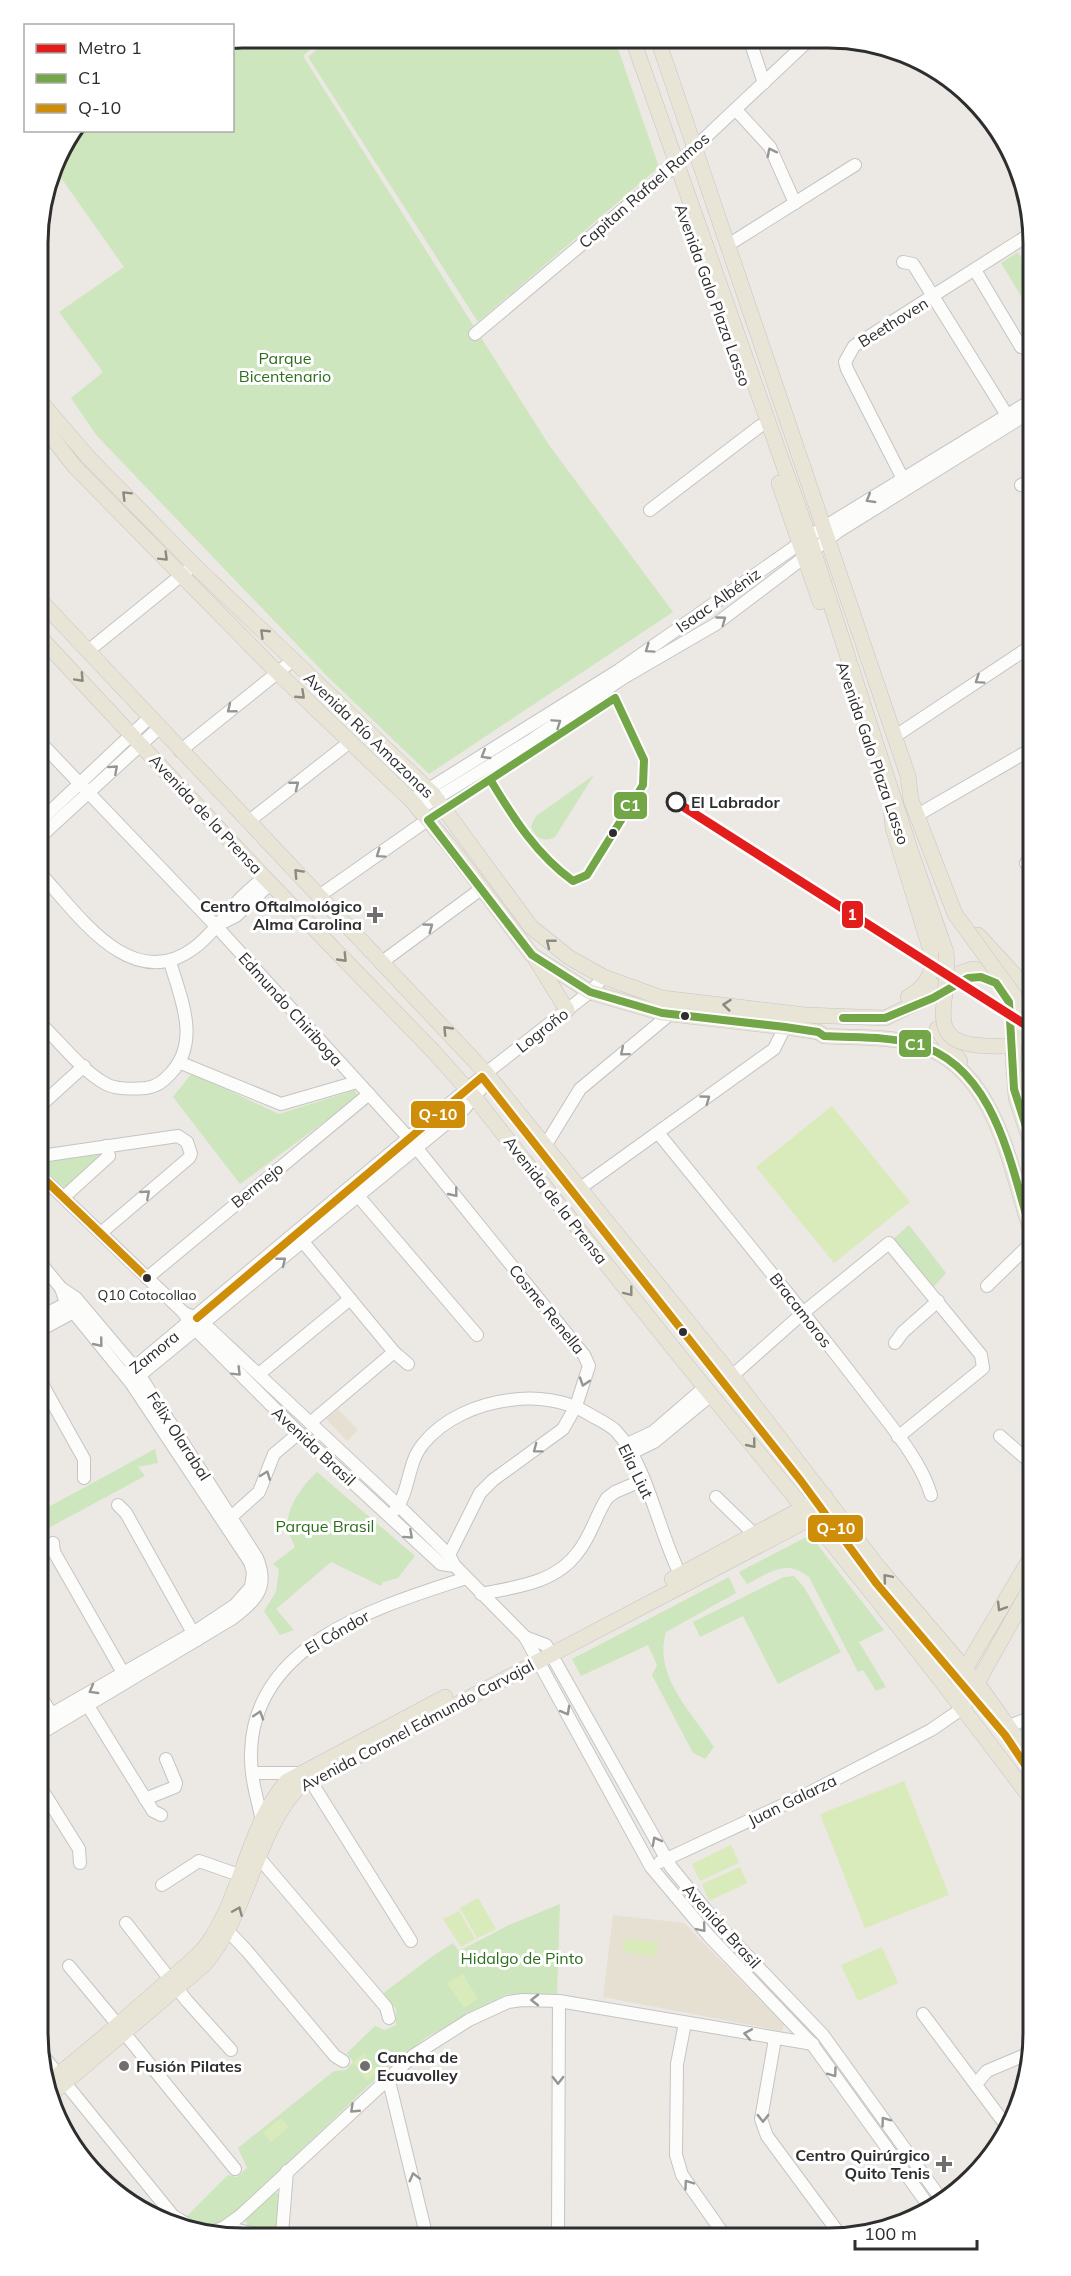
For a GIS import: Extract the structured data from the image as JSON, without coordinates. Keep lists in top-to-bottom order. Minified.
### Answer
{"streets":{"main road":["Avenida Galo Plaza Lasso","Avenida Río Amazonas","Avenida de la Prensa","Avenida Coronel Edmundo Carvajal"],"street":["Capitan Rafael Ramos","Beethoven","Isaac Albéniz","Edmundo Chiriboga","Logroño","Bermejo","Cosme Renella","Bracamoros","Zamora","Félix Olarabal","Avenida Brasil","Elia Liut","El Cóndor","Juan Galarza"]},"crossings":[["Capitan Rafael Ramos","Avenida Galo Plaza Lasso"],["Avenida Galo Plaza Lasso","Isaac Albéniz"],["Beethoven","Isaac Albéniz"],["Isaac Albéniz","Avenida Río Amazonas"],["Avenida Río Amazonas","Logroño"],["Avenida de la Prensa","Logroño"],["Avenida de la Prensa","Zamora"],["Avenida de la Prensa","Avenida Coronel Edmundo Carvajal"],["Avenida de la Prensa","Juan Galarza"],["Edmundo Chiriboga","Bermejo"],["Edmundo Chiriboga","Cosme Renella"],["Edmundo Chiriboga","Zamora"],["Logroño","Zamora"],["Bermejo","Avenida Brasil"],["Cosme Renella","Zamora"],["Cosme Renella","Avenida Brasil"],["Cosme Renella","Elia Liut"],["Zamora","Félix Olarabal"],["Zamora","Avenida Brasil"],["Avenida Brasil","Elia Liut"],["Avenida Brasil","El Cóndor"],["Avenida Brasil","Avenida Coronel Edmundo Carvajal"],["Avenida Brasil","Juan Galarza"],["Elia Liut","Avenida Coronel Edmundo Carvajal"],["El Cóndor","Avenida Coronel Edmundo Carvajal"]],"one_way":["El Cóndor"],"parks":["Parque Bicentenario","Parque Brasil","Hidalgo de Pinto"],"places":{"other":["El Labrador","Q10 Cotocollao","Fusión Pilates","Cancha de Ecuavolley"],"health":["Centro Oftalmológico Alma Carolina","Centro Quirúrgico Quito Tenis"]},"lines":["transit line C1","metro line 1","transit line Q-10"],"legend":["Metro 1","C1","Q-10"],"scale_bar":"100 m"}
